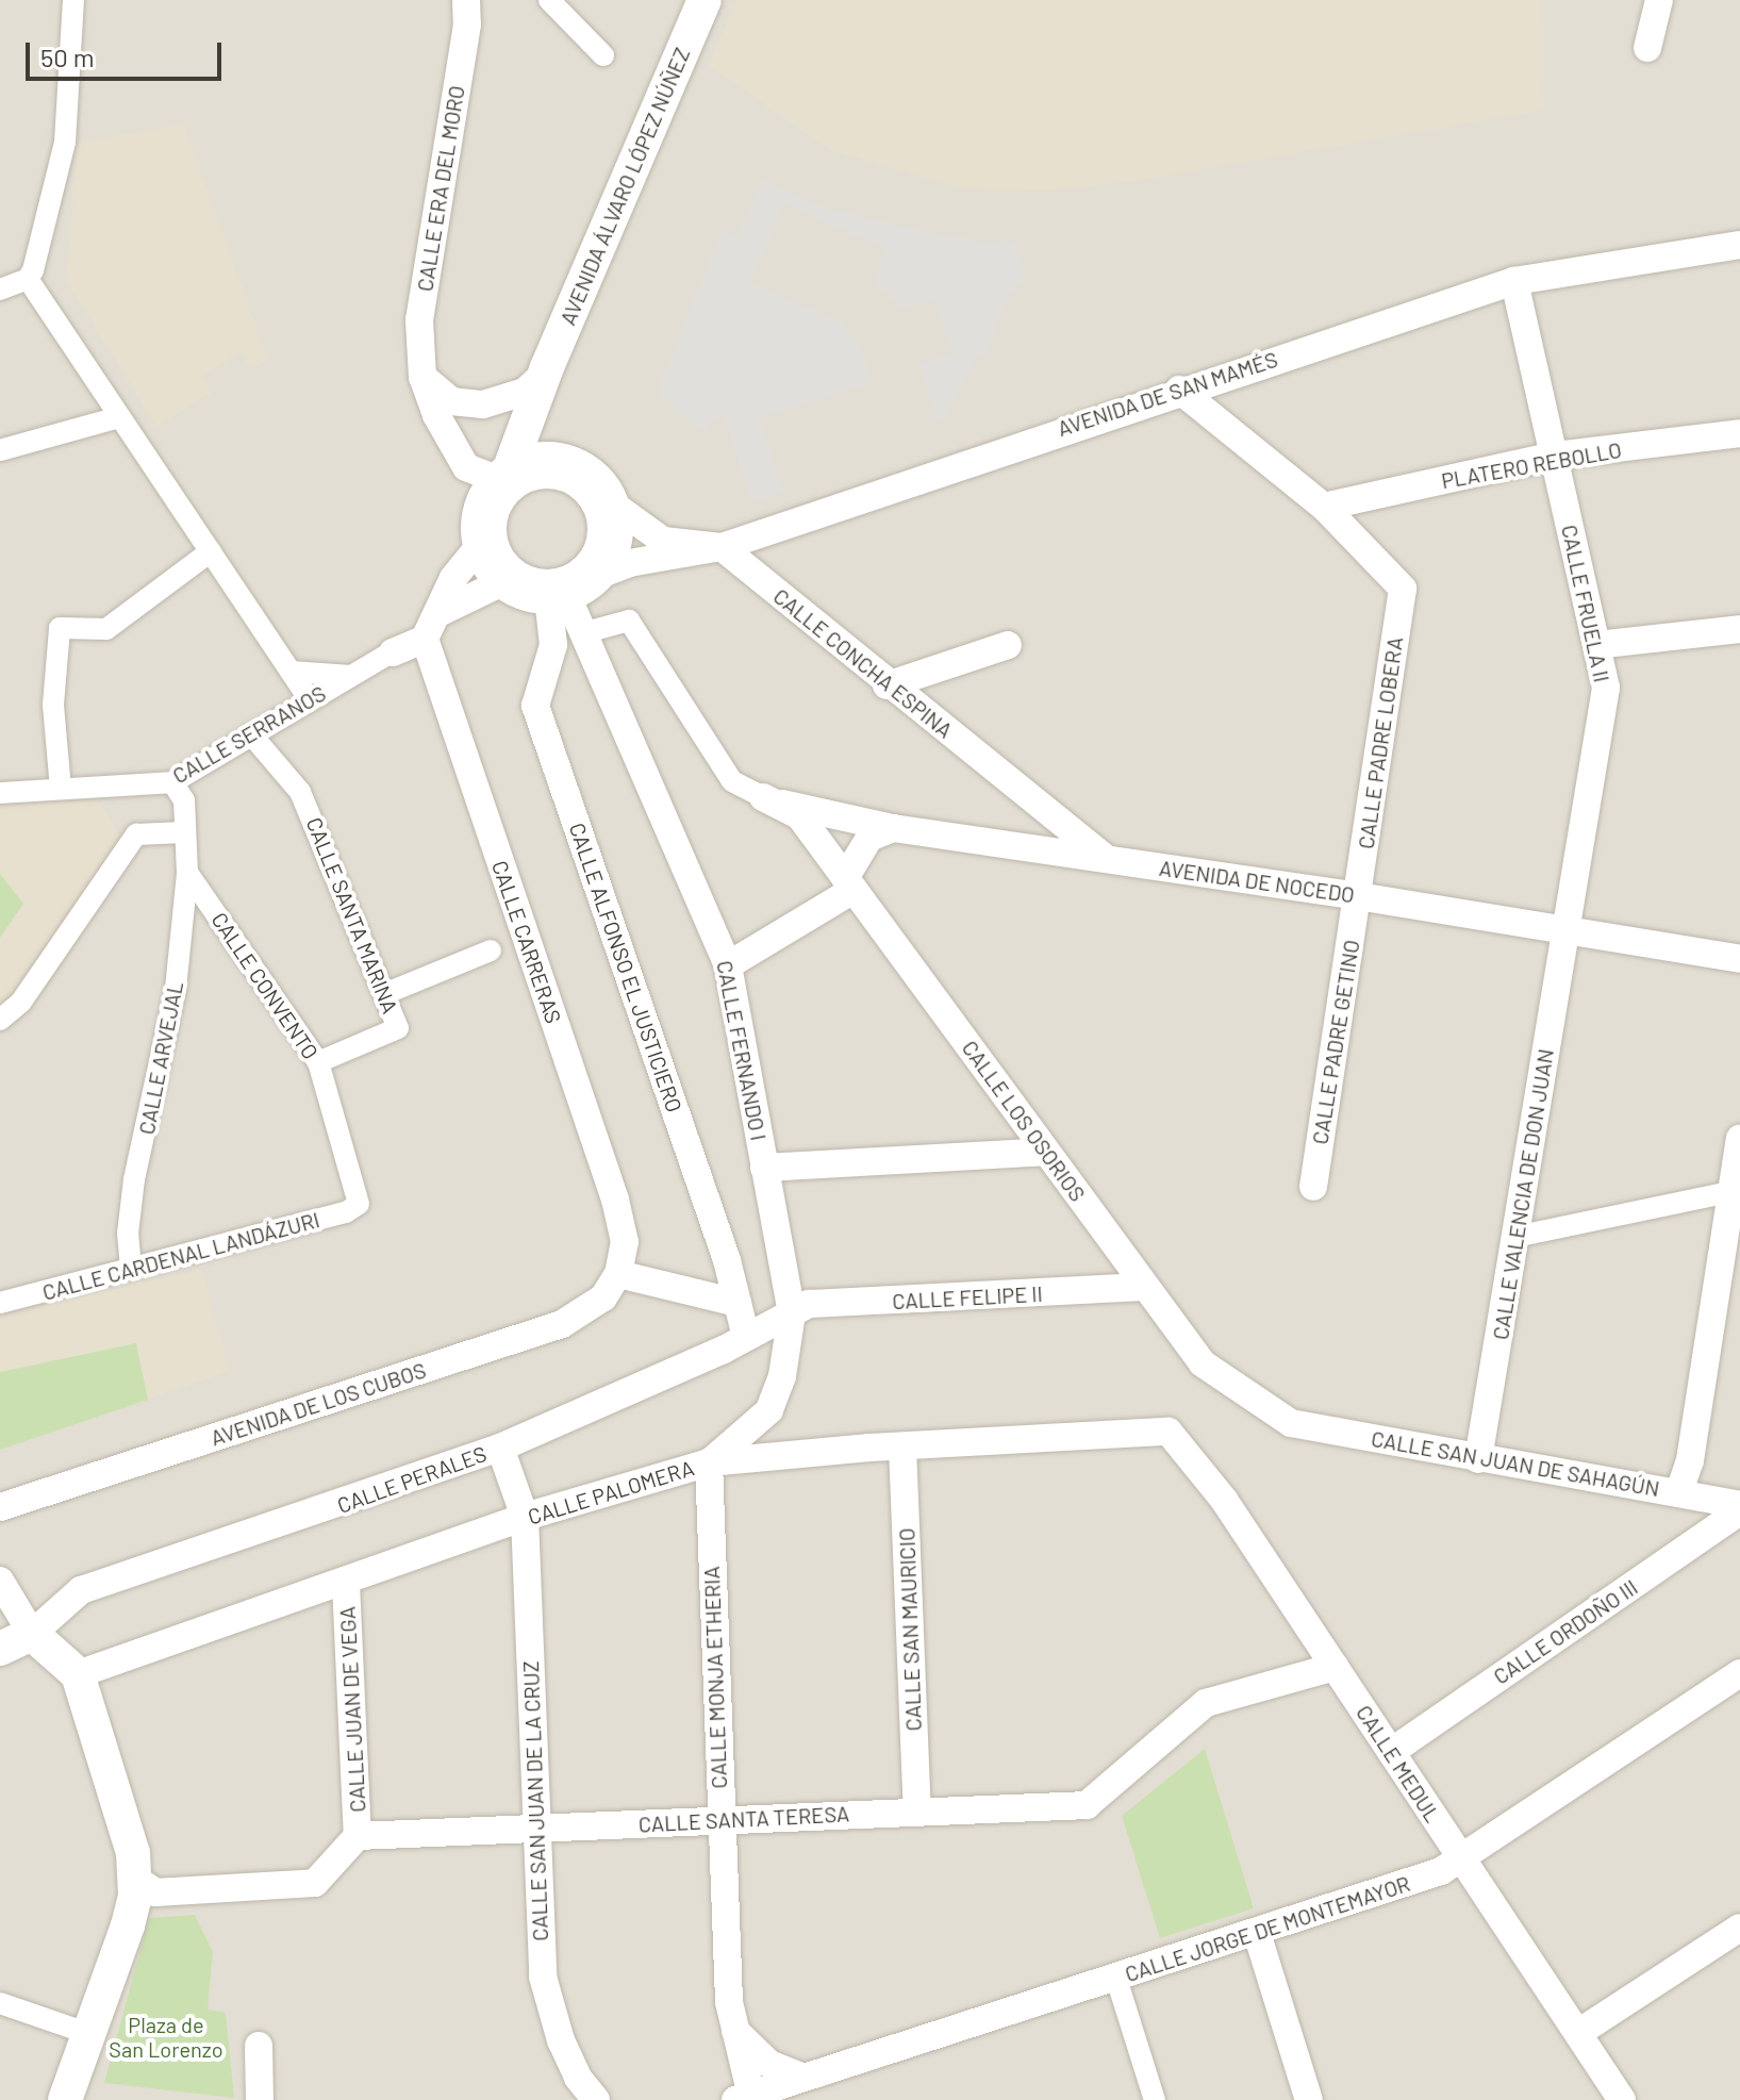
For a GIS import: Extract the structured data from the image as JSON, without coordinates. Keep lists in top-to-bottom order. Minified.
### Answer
{"streets":{"street":["AVENIDA ÁLVARO LÓPEZ NÚÑEZ","CALLE ERA DEL MORO","AVENIDA DE SAN MAMÉS","PLATERO REBOLLO","CALLE FRUELA II","CALLE CONCHA ESPINA","CALLE SERRANOS","CALLE PADRE LOBERA","AVENIDA DE NOCEDO","CALLE SANTA MARINA","CALLE CARRERAS","CALLE ALFONSO EL JUSTICIERO","CALLE CONVENTO","CALLE PADRE GETINO","CALLE FERNANDO I","CALLE ARVEJAL","CALLE LOS OSORIOS","CALLE VALENCIA DE DON JUAN","CALLE CARDENAL LANDÁZURI","CALLE FELIPE II","AVENIDA DE LOS CUBOS","CALLE SAN JUAN DE SAHAGÚN","CALLE PERALES","CALLE PALOMERA","CALLE SAN MAURICIO","CALLE ORDOÑO III","CALLE MONJA ETHERIA","CALLE JUAN DE VEGA","CALLE MEDUL","CALLE SAN JUAN DE LA CRUZ","CALLE SANTA TERESA","CALLE JORGE DE MONTEMAYOR"]},"crossings":[["AVENIDA ÁLVARO LÓPEZ NÚÑEZ","CALLE ERA DEL MORO"],["AVENIDA DE SAN MAMÉS","CALLE FRUELA II"],["AVENIDA DE SAN MAMÉS","CALLE CONCHA ESPINA"],["PLATERO REBOLLO","CALLE FRUELA II"],["PLATERO REBOLLO","CALLE PADRE LOBERA"],["CALLE FRUELA II","AVENIDA DE NOCEDO"],["CALLE FRUELA II","CALLE VALENCIA DE DON JUAN"],["CALLE CONCHA ESPINA","AVENIDA DE NOCEDO"],["CALLE SERRANOS","CALLE SANTA MARINA"],["CALLE SERRANOS","CALLE CARRERAS"],["CALLE SERRANOS","CALLE ARVEJAL"],["CALLE PADRE LOBERA","AVENIDA DE NOCEDO"],["CALLE PADRE LOBERA","CALLE PADRE GETINO"],["AVENIDA DE NOCEDO","CALLE PADRE GETINO"],["AVENIDA DE NOCEDO","CALLE LOS OSORIOS"],["AVENIDA DE NOCEDO","CALLE VALENCIA DE DON JUAN"],["CALLE SANTA MARINA","CALLE CONVENTO"],["CALLE CARRERAS","AVENIDA DE LOS CUBOS"],["CALLE ALFONSO EL JUSTICIERO","CALLE FERNANDO I"],["CALLE ALFONSO EL JUSTICIERO","CALLE PERALES"],["CALLE CONVENTO","CALLE ARVEJAL"],["CALLE CONVENTO","CALLE CARDENAL LANDÁZURI"],["CALLE FERNANDO I","CALLE LOS OSORIOS"],["CALLE FERNANDO I","CALLE FELIPE II"],["CALLE FERNANDO I","CALLE PERALES"],["CALLE FERNANDO I","CALLE PALOMERA"],["CALLE FERNANDO I","CALLE MONJA ETHERIA"],["CALLE ARVEJAL","CALLE CARDENAL LANDÁZURI"],["CALLE LOS OSORIOS","CALLE FELIPE II"],["CALLE LOS OSORIOS","CALLE SAN JUAN DE SAHAGÚN"],["CALLE VALENCIA DE DON JUAN","CALLE SAN JUAN DE SAHAGÚN"],["CALLE FELIPE II","CALLE PERALES"],["CALLE PERALES","CALLE SAN JUAN DE LA CRUZ"],["CALLE PALOMERA","CALLE SAN MAURICIO"],["CALLE PALOMERA","CALLE MONJA ETHERIA"],["CALLE PALOMERA","CALLE JUAN DE VEGA"],["CALLE PALOMERA","CALLE MEDUL"],["CALLE PALOMERA","CALLE SAN JUAN DE LA CRUZ"],["CALLE SAN MAURICIO","CALLE SANTA TERESA"],["CALLE ORDOÑO III","CALLE MEDUL"],["CALLE MONJA ETHERIA","CALLE SANTA TERESA"],["CALLE MONJA ETHERIA","CALLE JORGE DE MONTEMAYOR"],["CALLE JUAN DE VEGA","CALLE SANTA TERESA"],["CALLE MEDUL","CALLE SANTA TERESA"],["CALLE MEDUL","CALLE JORGE DE MONTEMAYOR"],["CALLE SAN JUAN DE LA CRUZ","CALLE SANTA TERESA"]],"parks":["Plaza de San Lorenzo"],"scale_bar":"50 m"}
